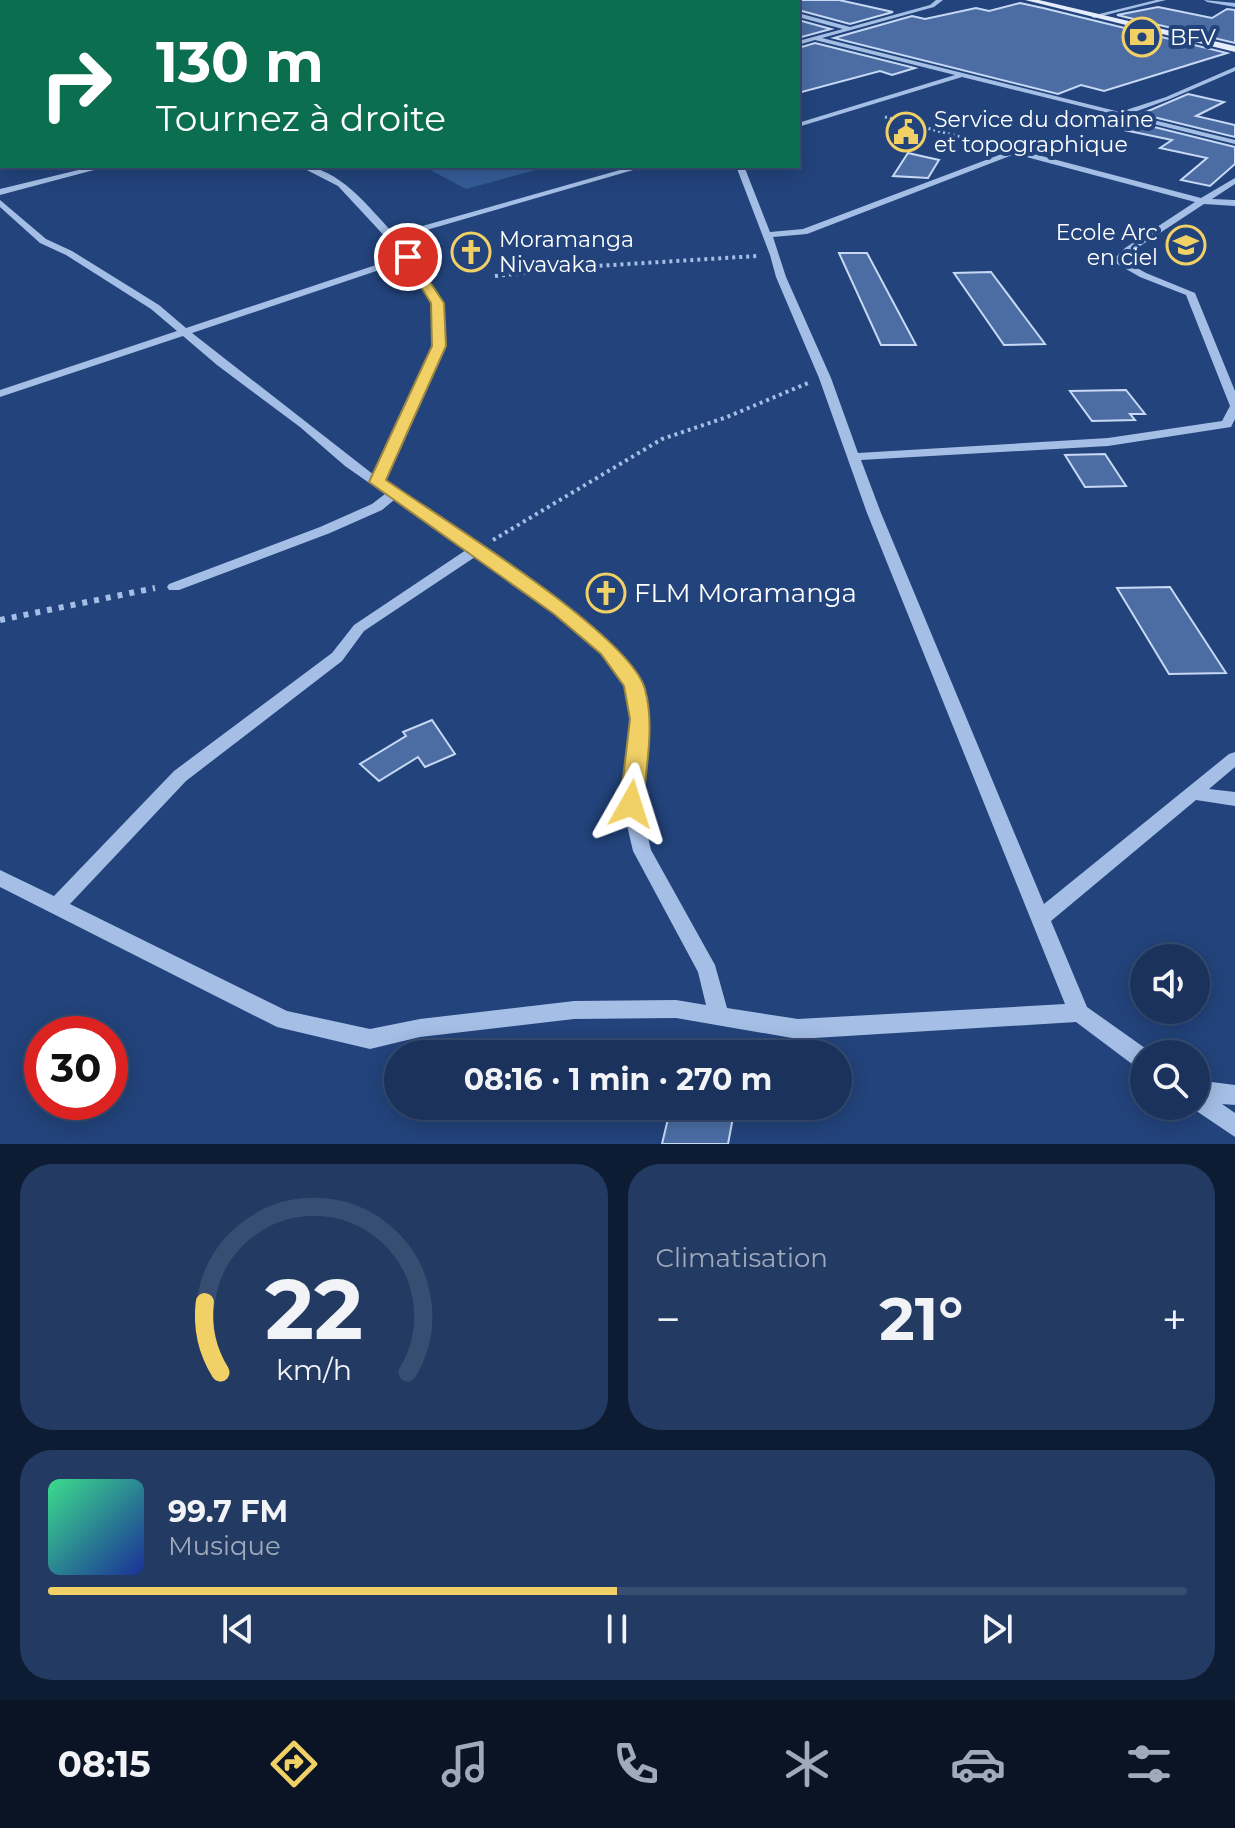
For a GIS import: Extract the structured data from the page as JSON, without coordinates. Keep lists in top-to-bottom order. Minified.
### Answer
{"places":{"bank":["BFV"],"public building":["Service du domaine et topographique"],"school or university":["Ecole Arc en ciel"],"church":["Moramanga Nivavaka","FLM Moramanga"]},"page":{"turn":["130 m","Tournez à droite"],"limit":"30","trip":"08:16 · 1 min · 270 m","tile":"Climatisation","heat":["−","21°","+"],"song":["99.7 FM","Musique"],"tabs":"08:15","gauge":["22","km/h"]}}
